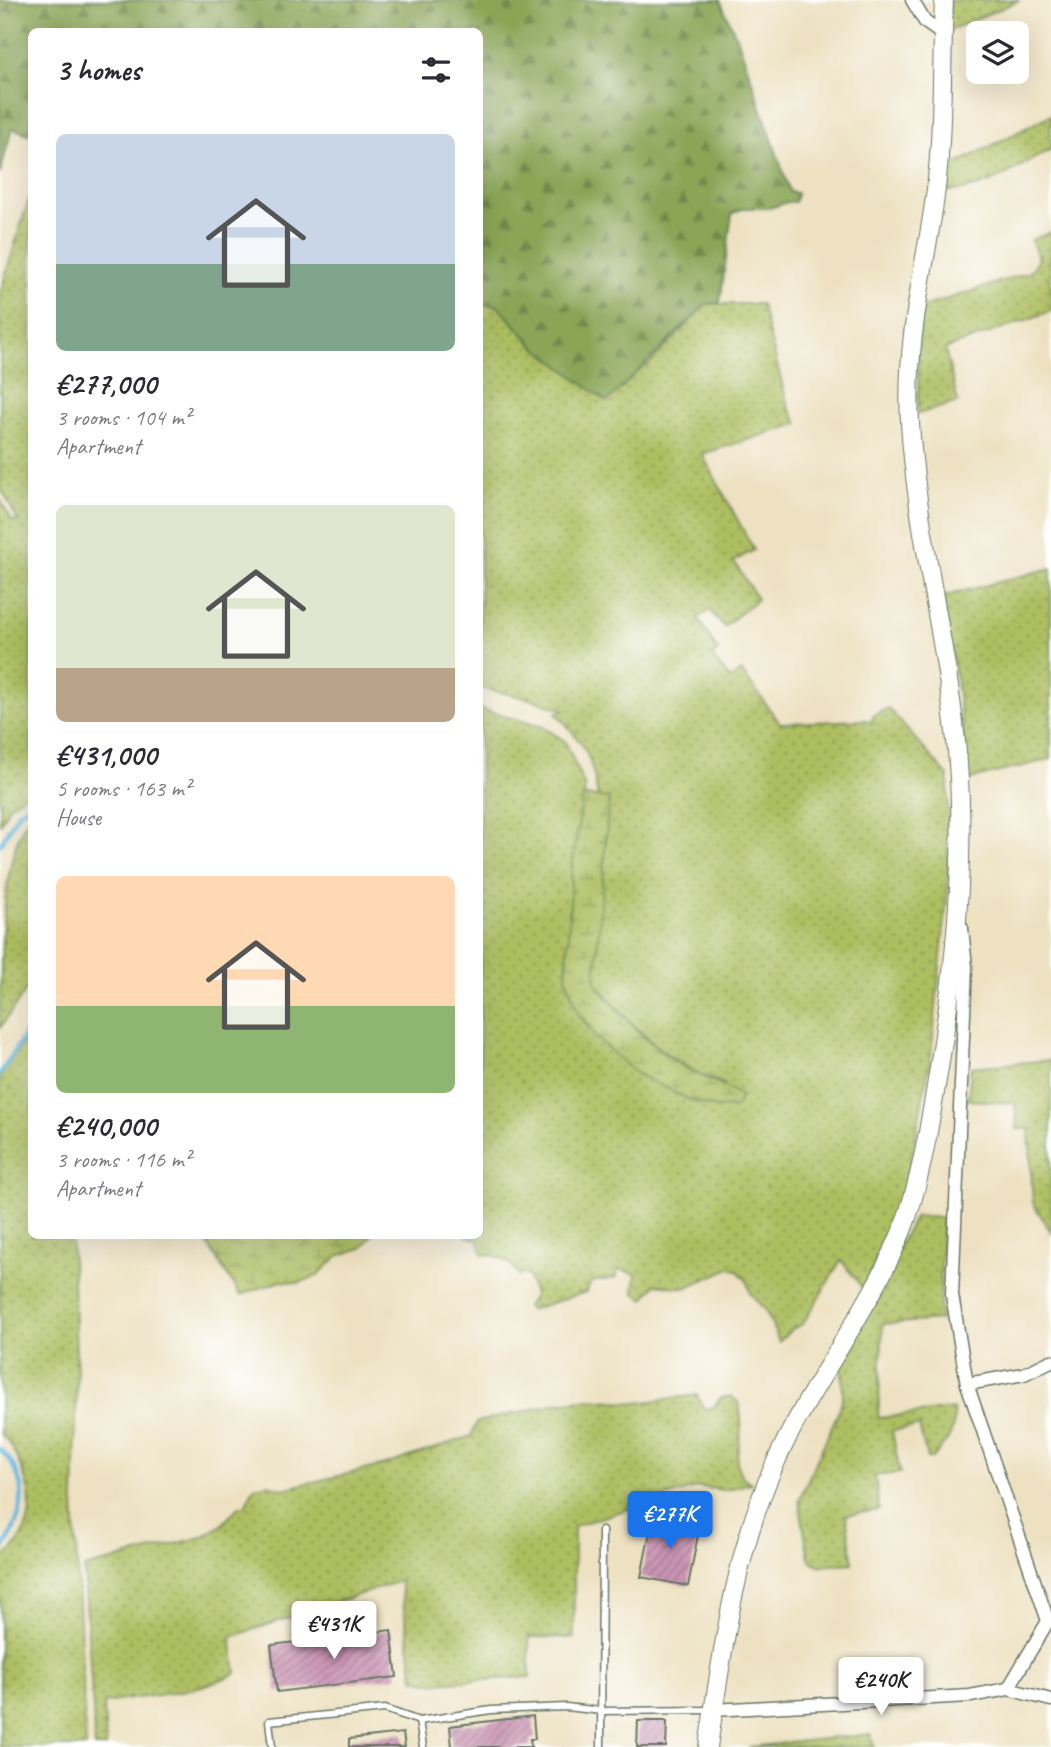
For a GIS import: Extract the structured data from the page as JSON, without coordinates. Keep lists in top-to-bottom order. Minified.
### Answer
{"page":{"heading":"3 homes","list":[{"name":"€277,000","note":"3 rooms · 104 m² · Apartment"},{"name":"€431,000","note":"5 rooms · 163 m² · House"},{"name":"€240,000","note":"3 rooms · 116 m² · Apartment"}],"price":["€277K","€431K","€240K"]}}
